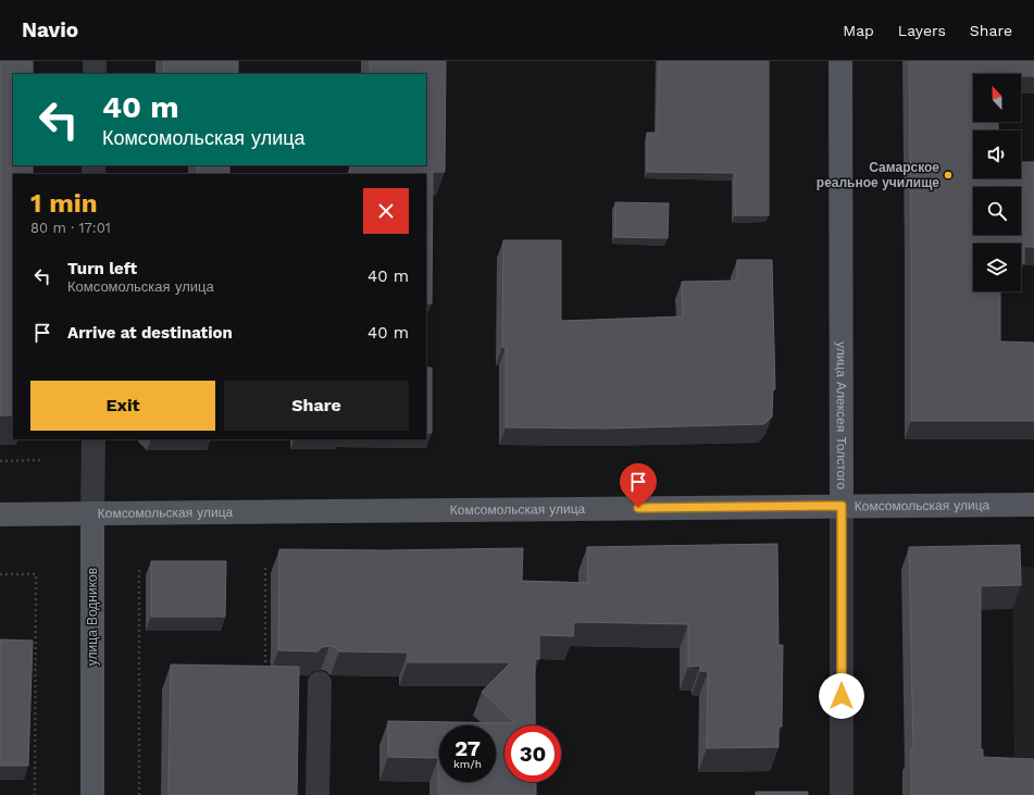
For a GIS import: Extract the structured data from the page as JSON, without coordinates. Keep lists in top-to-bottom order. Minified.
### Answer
{"streets":{"main road":["улица Алексея Толстого","Комсомольская улица","улица Водников"]},"crossings":[["улица Алексея Толстого","Комсомольская улица"],["Комсомольская улица","улица Водников"]],"places":["Самарское реальное училище"],"north":"top","page":{"header":"Navio","nav":["Map","Layers","Share"],"turn":["40 m","Комсомольская улица"],"heading":["1 min","80 m · 17:01"],"list":[{"name":"Turn left","note":"Комсомольская улица","value":"40 m"},{"name":"Arrive at destination","value":"40 m"}],"buttons":["Exit","Share"],"speed":"27 km/h","limit":"30"}}
